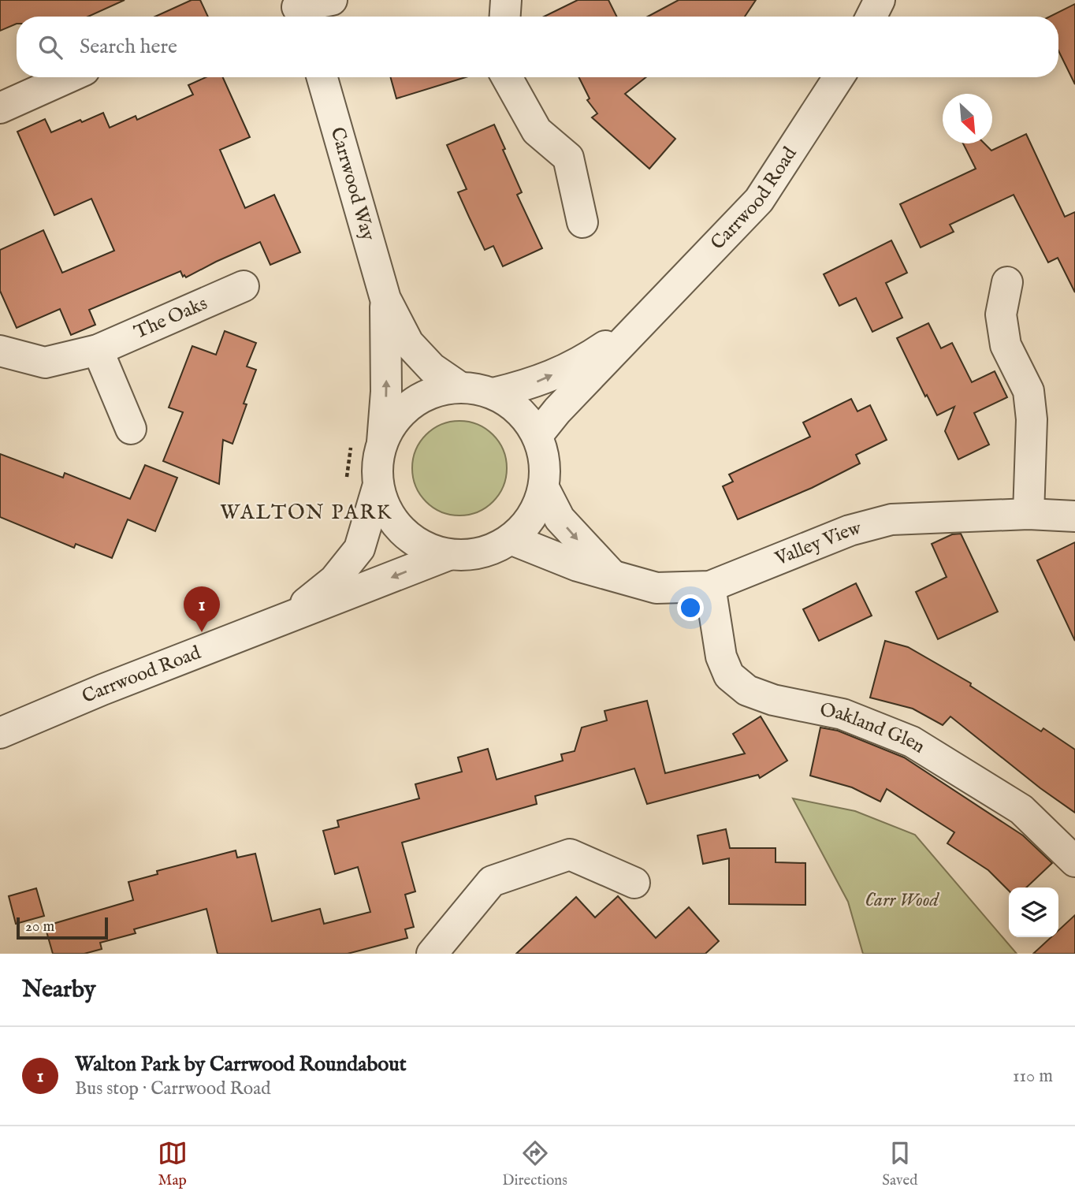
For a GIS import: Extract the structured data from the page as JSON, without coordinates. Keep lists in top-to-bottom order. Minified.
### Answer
{"streets":{"street":["Carrwood Way","Carrwood Road","The Oaks","Valley View","Oakland Glen"]},"crossings":[["Carrwood Way","Carrwood Road"],["Carrwood Way","Valley View"],["Carrwood Road","Valley View"],["Valley View","Oakland Glen"]],"districts":["WALTON PARK"],"parks":["Carr Wood"],"scale_bar":"20 m","north":"bottom right","page":{"search":"Search here","pins":"1","scale":"20 m","heading":"Nearby","list":[{"mark":"1","name":"Walton Park by Carrwood Roundabout","note":"Bus stop · Carrwood Road","value":"110 m"}],"nav":["Map","Directions","Saved"]}}
